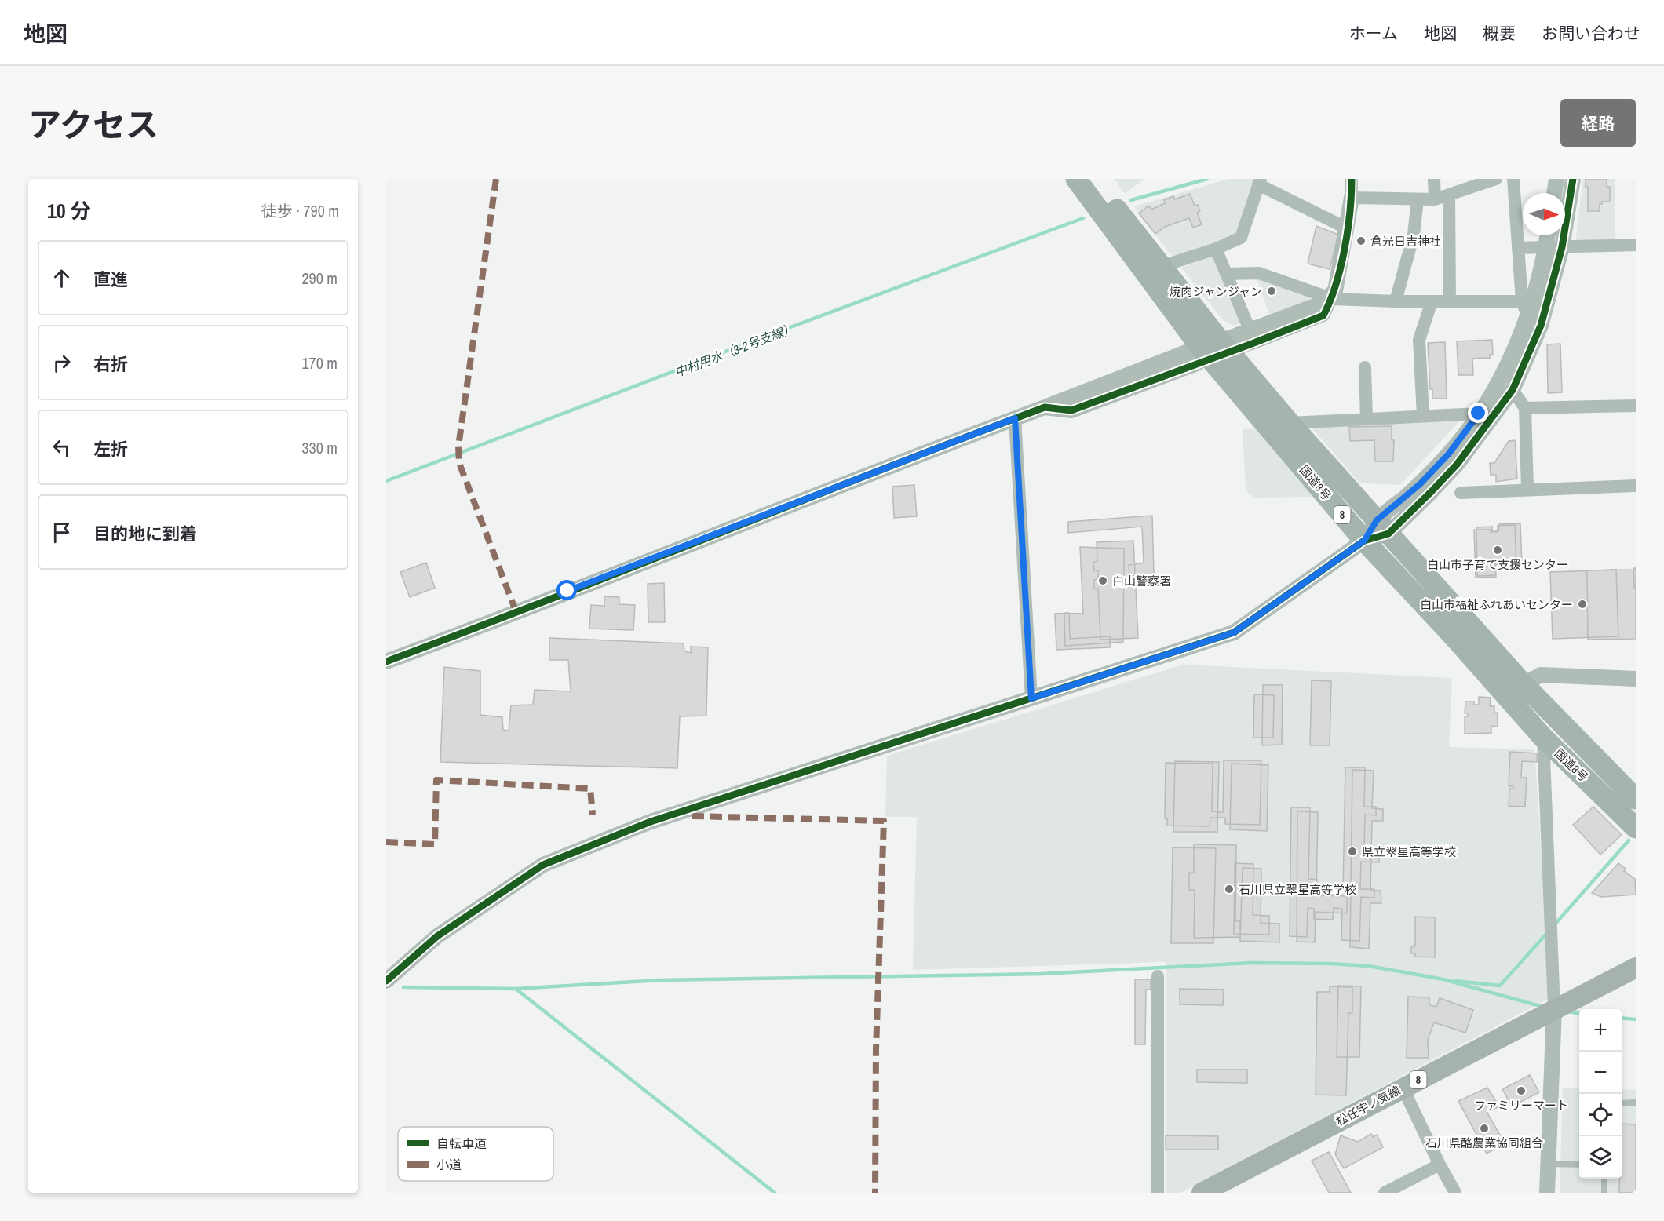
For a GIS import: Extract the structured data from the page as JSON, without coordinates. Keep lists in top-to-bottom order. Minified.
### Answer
{"streets":{"highway":["国道8号","8"],"main road":["松任宇ノ気線"]},"water":["中村用水（3-2号支線）"],"places":["倉光日吉神社","焼肉ジャンジャン","白山市子育て支援センター","白山警察署","白山市福祉ふれあいセンター","県立翠星高等学校","石川県立翠星高等学校","ファミリーマート","石川県酪農業協同組合"],"legend":["自転車道","小道"],"north":"right","page":{"header":"地図","nav":["ホーム","地図","概要","お問い合わせ"],"title":"アクセス","buttons":"経路","heading":["10 分","徒歩 · 790 m"],"list":[["直進","290 m"],["右折","170 m"],["左折","330 m"],"目的地に到着"],"map_buttons":["+","−"]}}
